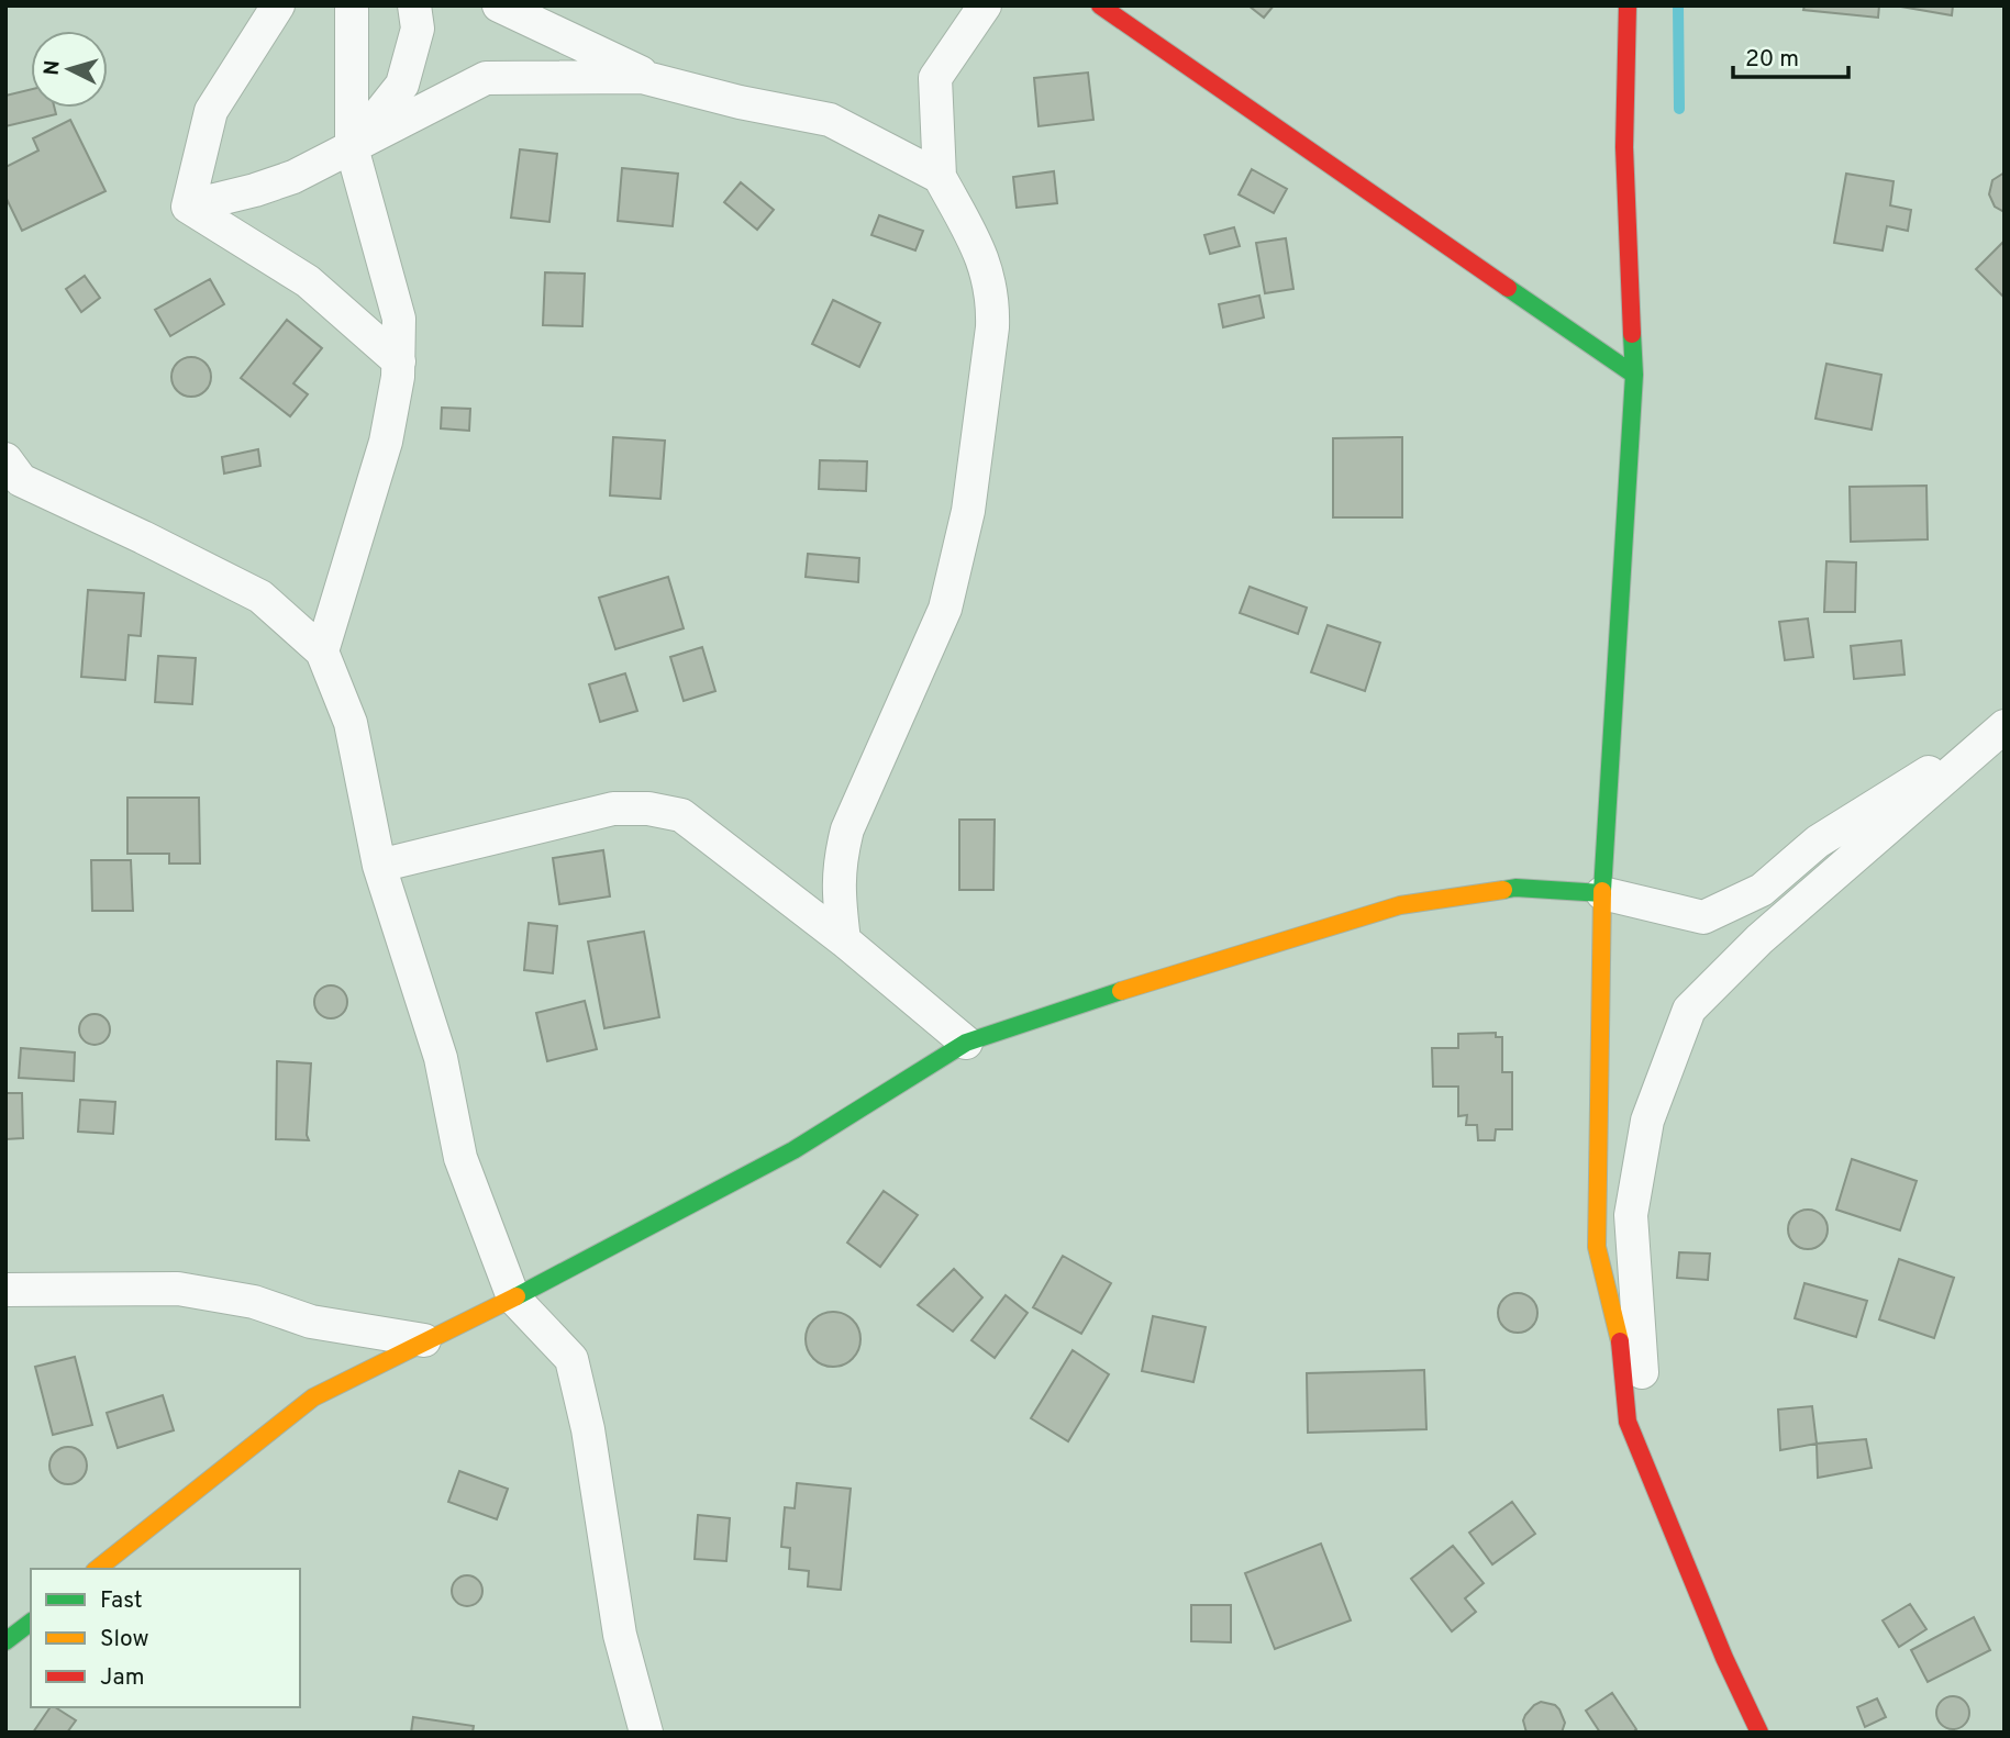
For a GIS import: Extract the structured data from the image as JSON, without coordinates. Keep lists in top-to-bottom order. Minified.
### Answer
{"legend":["Fast","Slow","Jam"],"scale_bar":"20 m","north":"left"}
